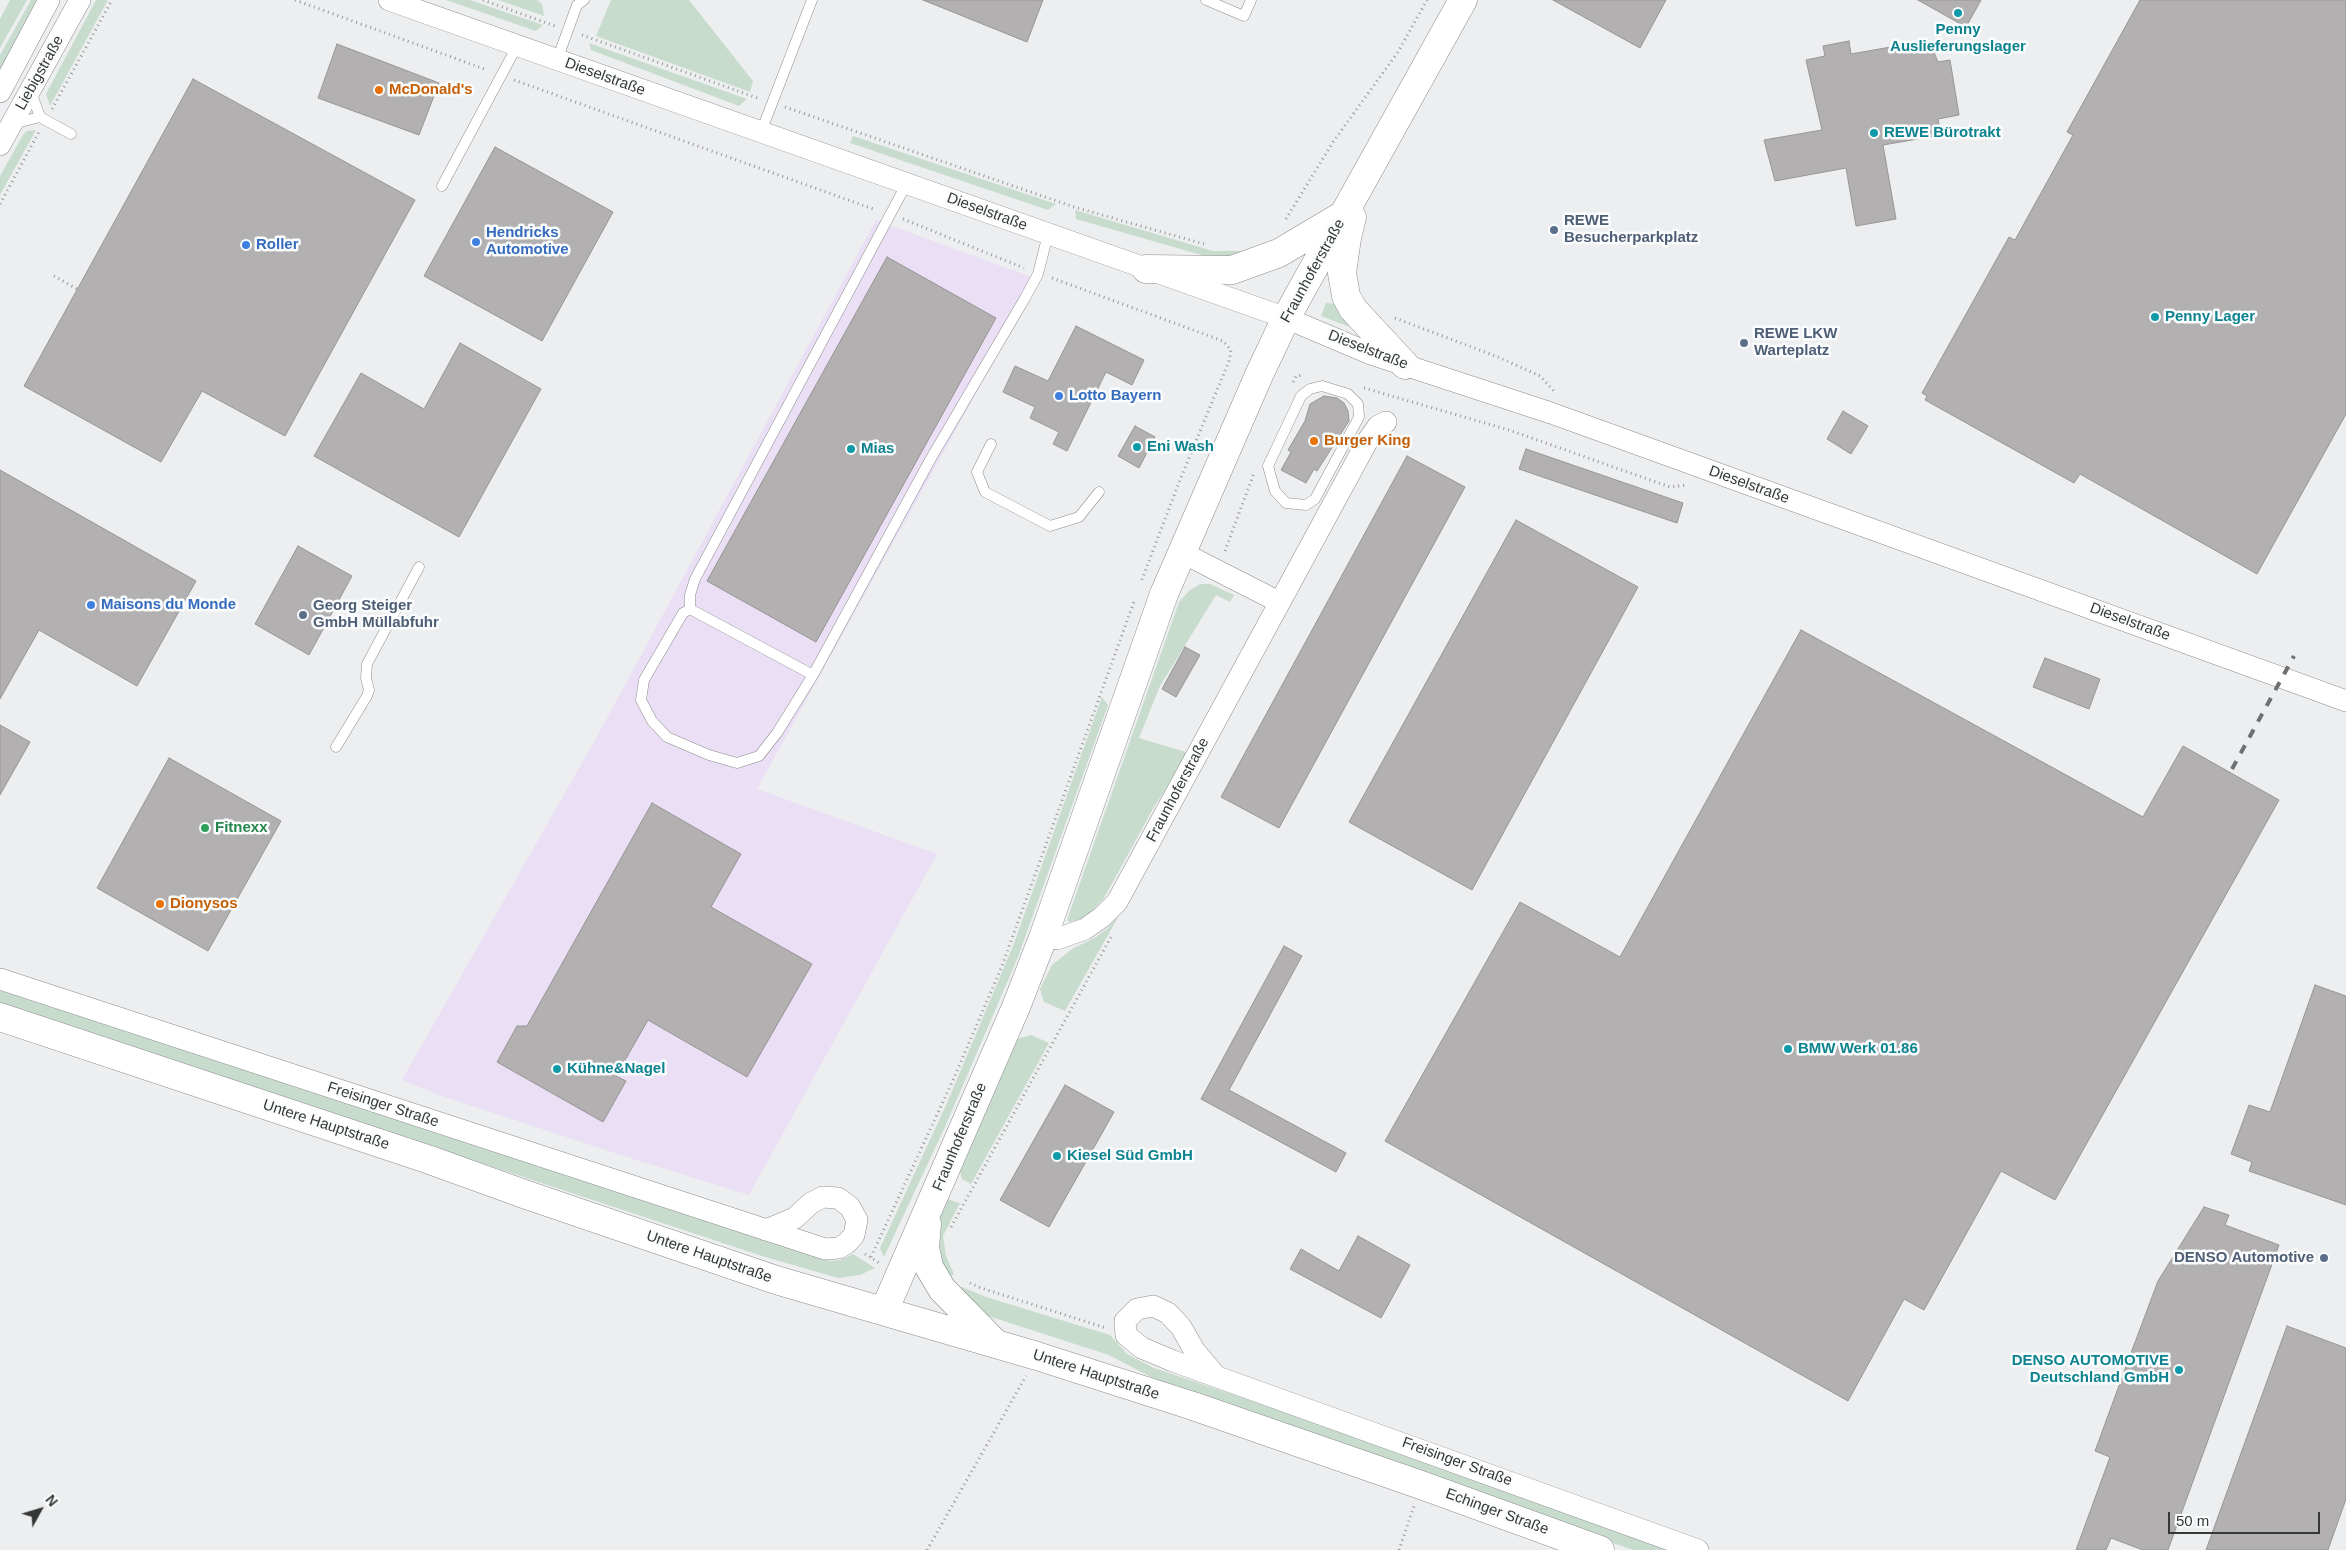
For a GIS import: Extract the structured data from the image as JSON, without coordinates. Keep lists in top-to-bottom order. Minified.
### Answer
{"streets":{"main road":["Fraunhoferstraße","Untere Hauptstraße","Echinger Straße"],"street":["Liebigstraße","Dieselstraße","Freisinger Straße"]},"crossings":[["Dieselstraße","Fraunhoferstraße"],["Fraunhoferstraße","Untere Hauptstraße"],["Untere Hauptstraße","Echinger Straße"]],"places":["Penny Auslieferungslager","McDonald's","REWE Bürotrakt","REWE Besucherparkplatz","Hendricks Automotive","Roller","Penny Lager","REWE LKW Warteplatz","Lotto Bayern","Burger King","Eni Wash","Mias","Maisons du Monde","Georg Steiger GmbH Müllabfuhr","Fitnexx","Dionysos","BMW Werk 01.86","Kühne&Nagel","Kiesel Süd GmbH","DENSO Automotive","DENSO AUTOMOTIVE Deutschland GmbH"],"scale_bar":"50 m","north":"top right"}
